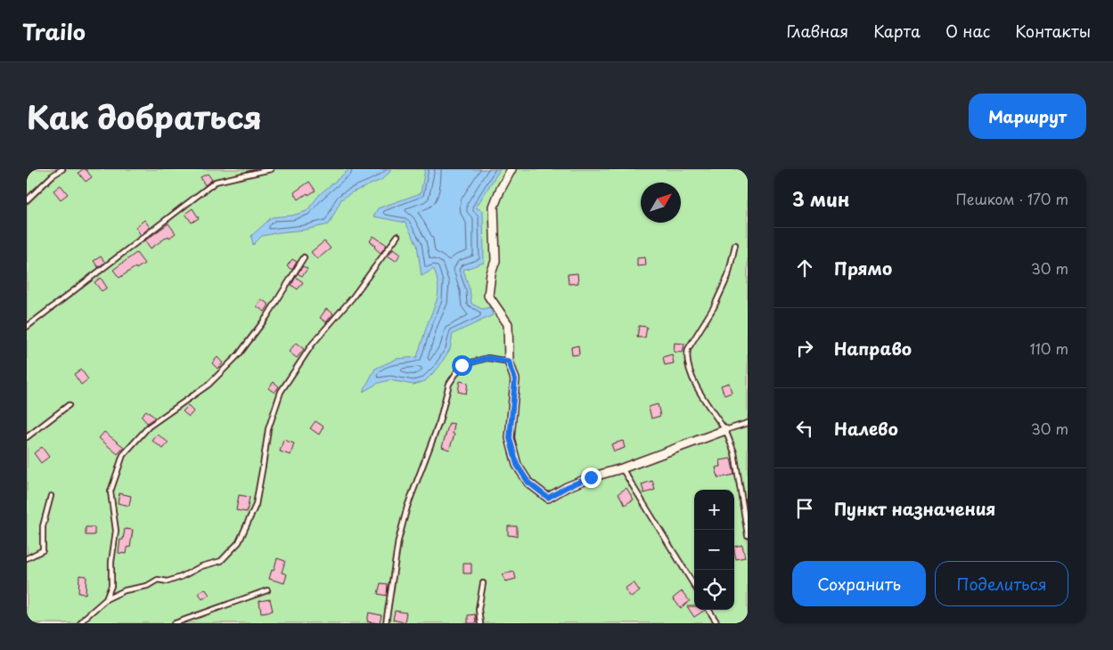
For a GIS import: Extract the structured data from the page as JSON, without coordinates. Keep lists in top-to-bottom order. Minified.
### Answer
{"north":"top right","page":{"header":"Trailo","nav":["Главная","Карта","О нас","Контакты"],"title":"Как добраться","buttons":["Маршрут",["Сохранить","Поделиться"]],"heading":["3 мин","Пешком · 170 m"],"list":[["Прямо","30 m"],["Направо","110 m"],["Налево","30 m"],"Пункт назначения"],"map_buttons":["+","−"]}}
